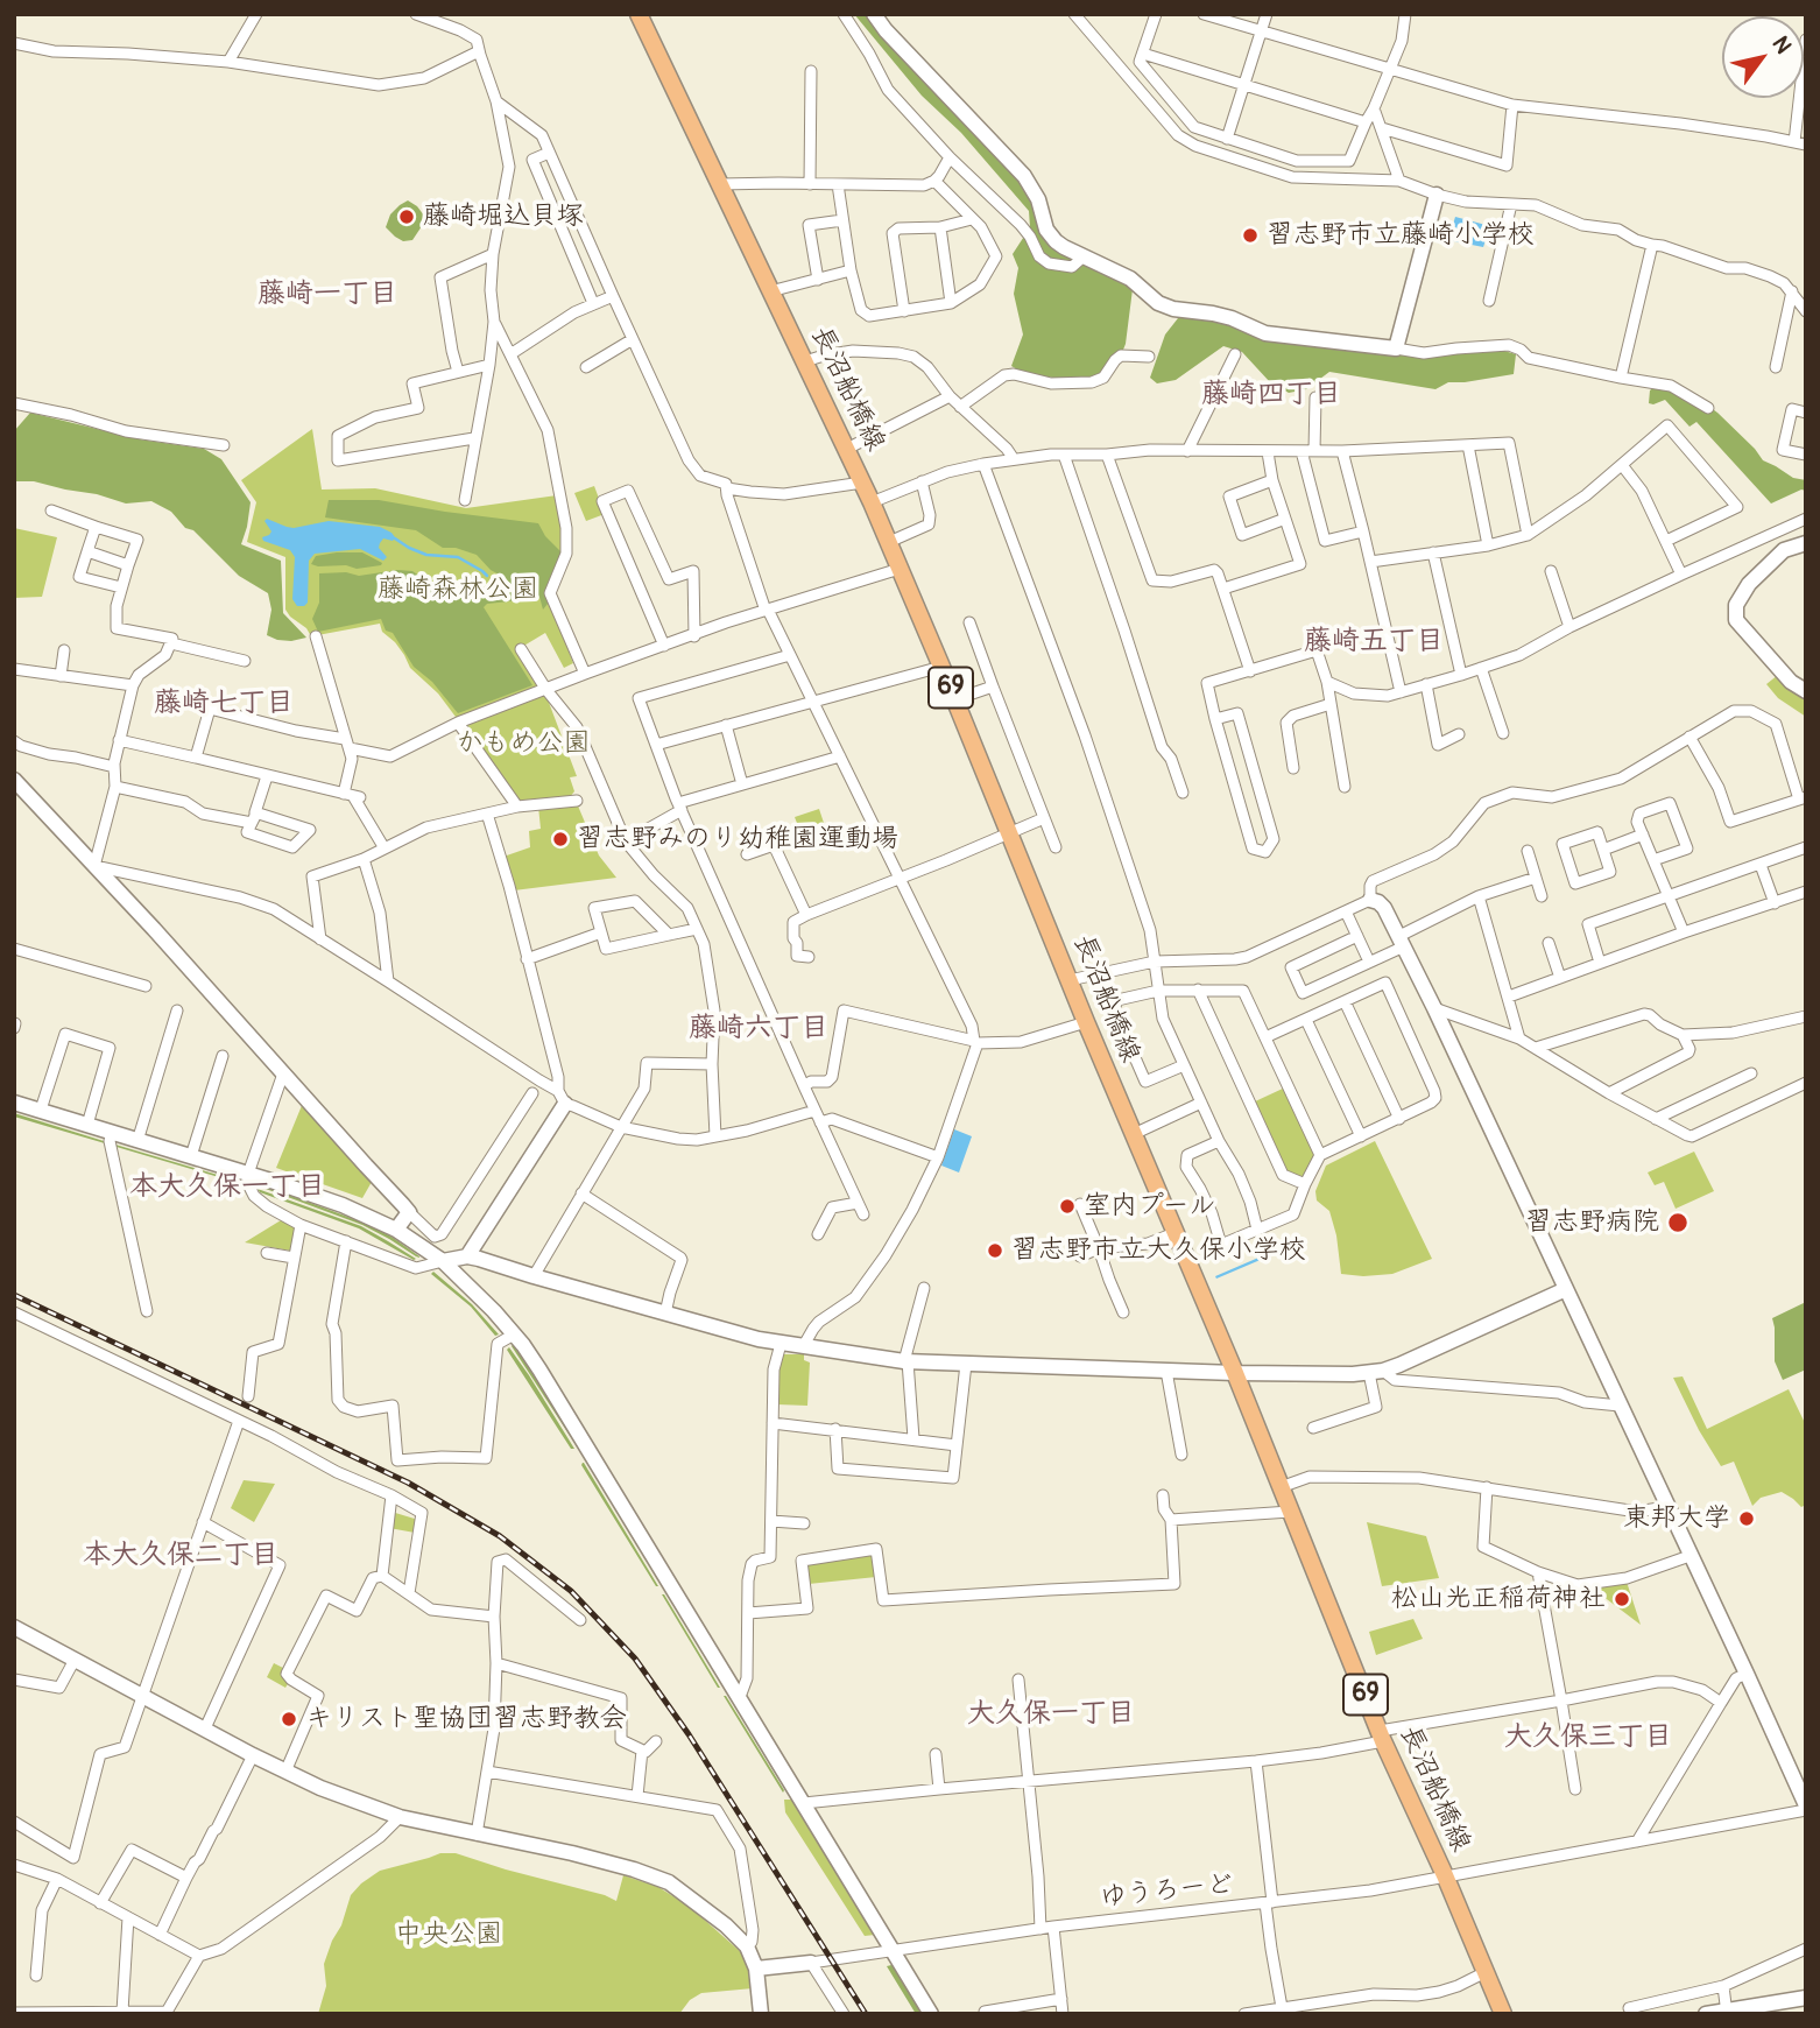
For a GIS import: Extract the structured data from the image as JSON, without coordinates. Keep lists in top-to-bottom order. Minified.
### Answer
{"streets":{"main road":["長沼船橋線","69"],"street":["ゆうろーど"]},"crossings":[["長沼船橋線","ゆうろーど"]],"districts":["藤崎一丁目","藤崎四丁目","藤崎五丁目","藤崎七丁目","藤崎六丁目","本大久保一丁目","本大久保二丁目","大久保一丁目","大久保三丁目"],"parks":["藤崎森林公園","かもめ公園","中央公園"],"places":["藤崎堀込貝塚","習志野市立藤崎小学校","習志野みのり幼稚園運動場","室内プール","習志野病院","習志野市立大久保小学校","東邦大学","松山光正稲荷神社","キリスト聖協団習志野教会"],"north":"top right"}
